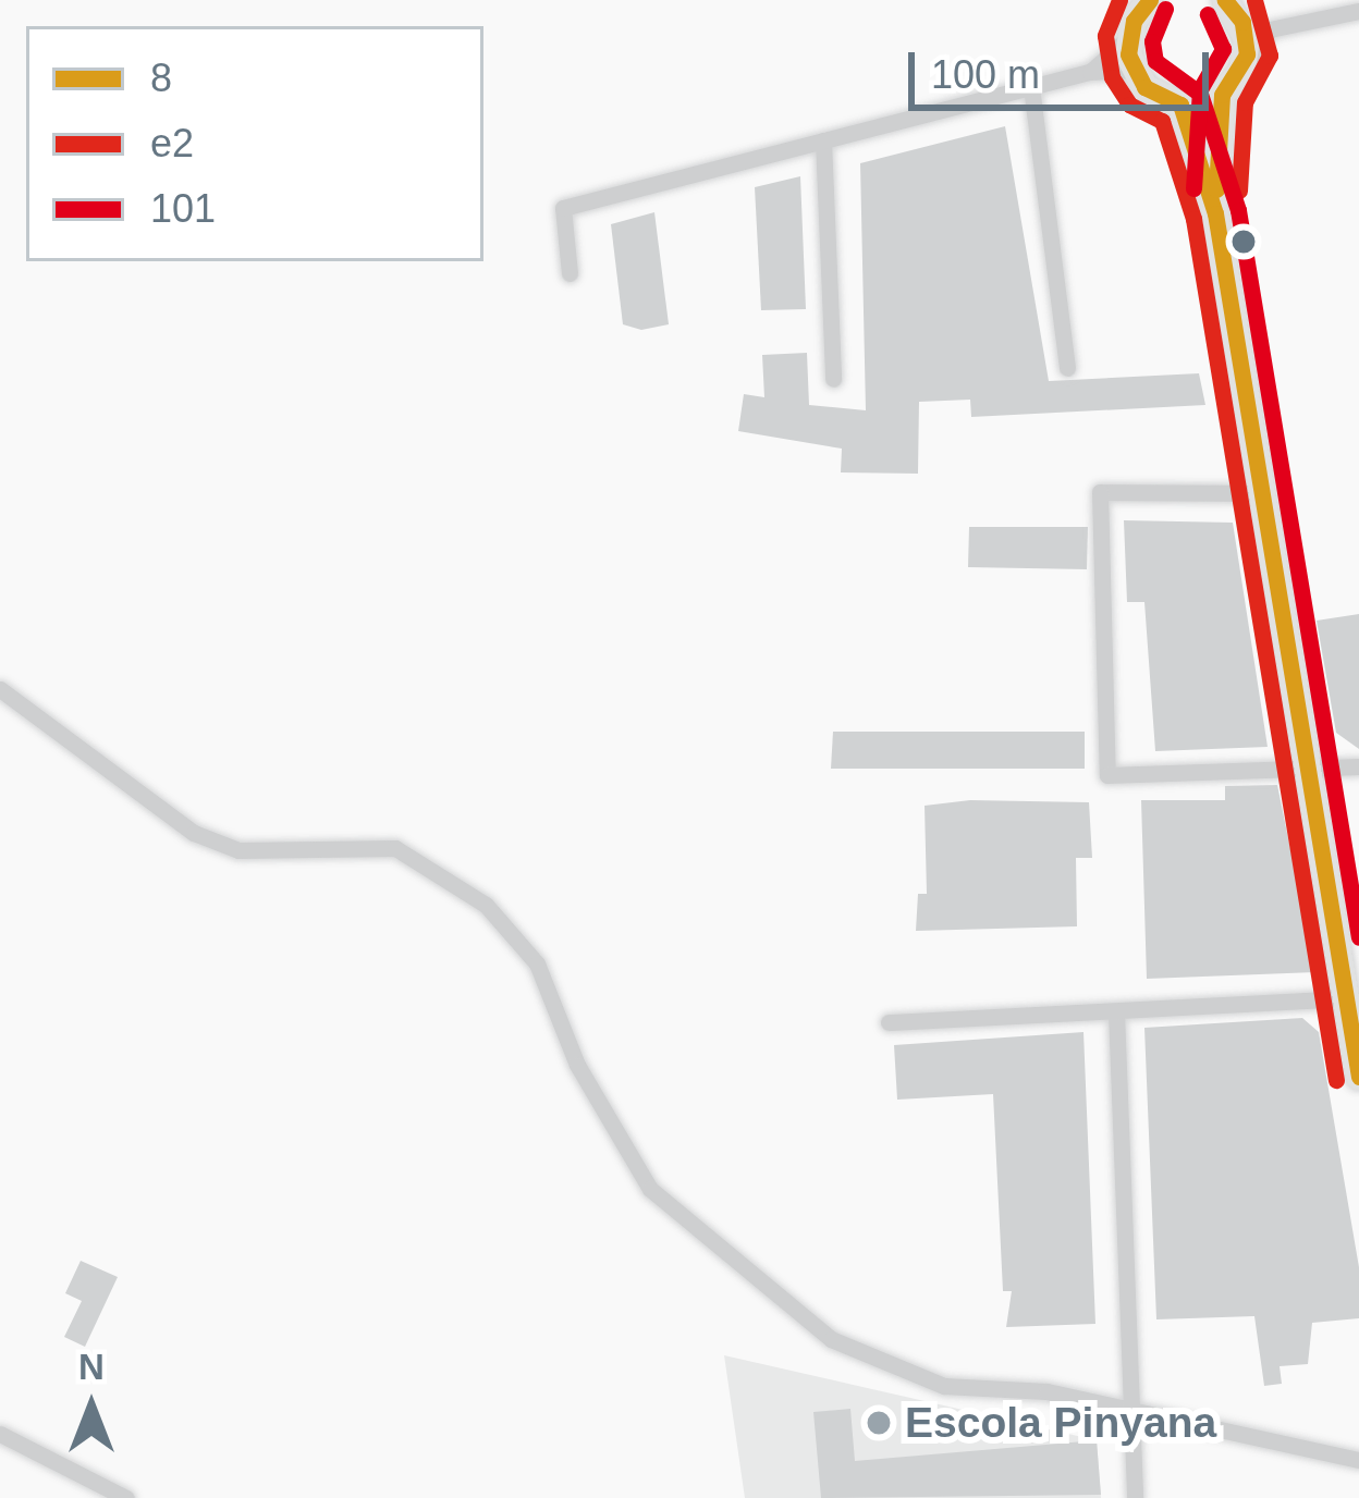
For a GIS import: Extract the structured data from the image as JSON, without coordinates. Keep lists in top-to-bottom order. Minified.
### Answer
{"places":["Escola Pinyana"],"lines":["transit line 8","transit line e2","transit line 101"],"legend":["8","e2","101"],"scale_bar":"100 m","north":"top"}
